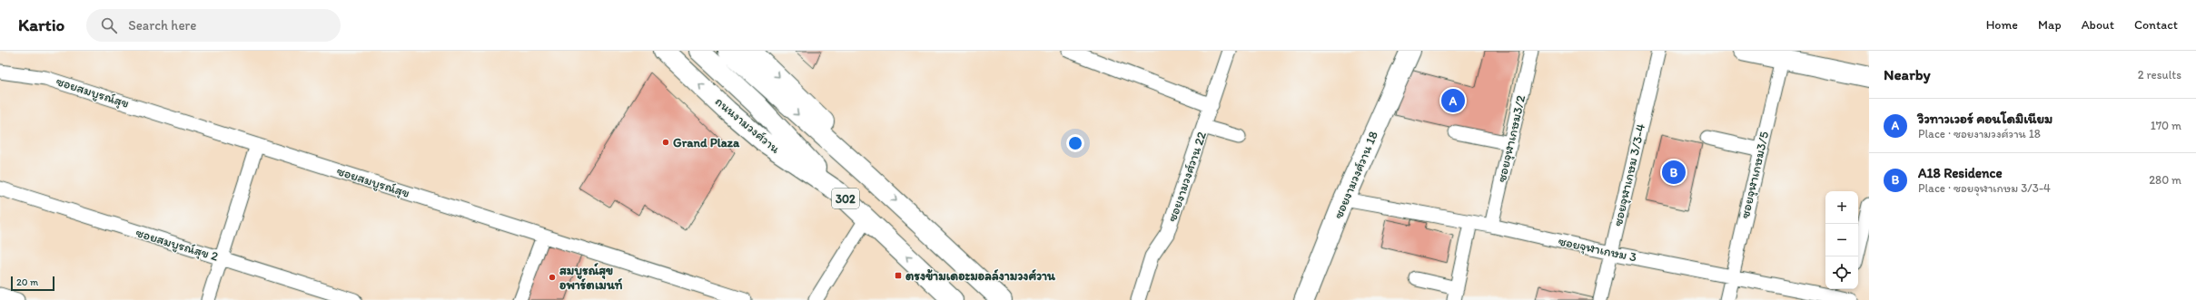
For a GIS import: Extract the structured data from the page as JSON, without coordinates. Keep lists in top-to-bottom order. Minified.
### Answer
{"streets":{"main road":["ถนนงามวงศ์วาน","ซอยงามวงศ์วาน 18","302"],"street":["ซอยสมบูรณ์สุข","ซอยจุฬาเกษม3/2","ซอยจุฬาเกษม 3/3-4","ซอยจุฬาเกษม3/5","ซอยงามวงศ์วาน 22","ซอยสมบูรณ์สุข 2","ซอยจุฬาเกษม 3"]},"crossings":[["ซอยจุฬาเกษม3/2","ซอยจุฬาเกษม 3"],["ซอยงามวงศ์วาน 18","ซอยจุฬาเกษม 3"],["ซอยจุฬาเกษม 3/3-4","ซอยจุฬาเกษม 3"],["ซอยจุฬาเกษม3/5","ซอยจุฬาเกษม 3"]],"places":{"other":["Grand Plaza","สมบูรณ์สุข อพาร์ตเมนท์"],"transit":["ตรงข้ามเดอะมอลล์งามวงศ์วาน"]},"scale_bar":"20 m","page":{"header":"Kartio","search":"Search here","nav":["Home","Map","About","Contact"],"heading":["Nearby","2 results"],"pins":["A","B"],"list":[{"mark":"A","name":"วิวทาวเวอร์ คอนโดมิเนียม","note":"Place · ซอยงามวงศ์วาน 18","value":"170 m"},{"mark":"B","name":"A18 Residence","note":"Place · ซอยจุฬาเกษม 3/3-4","value":"280 m"}],"map_buttons":["+","−"],"scale":"20 m"}}
